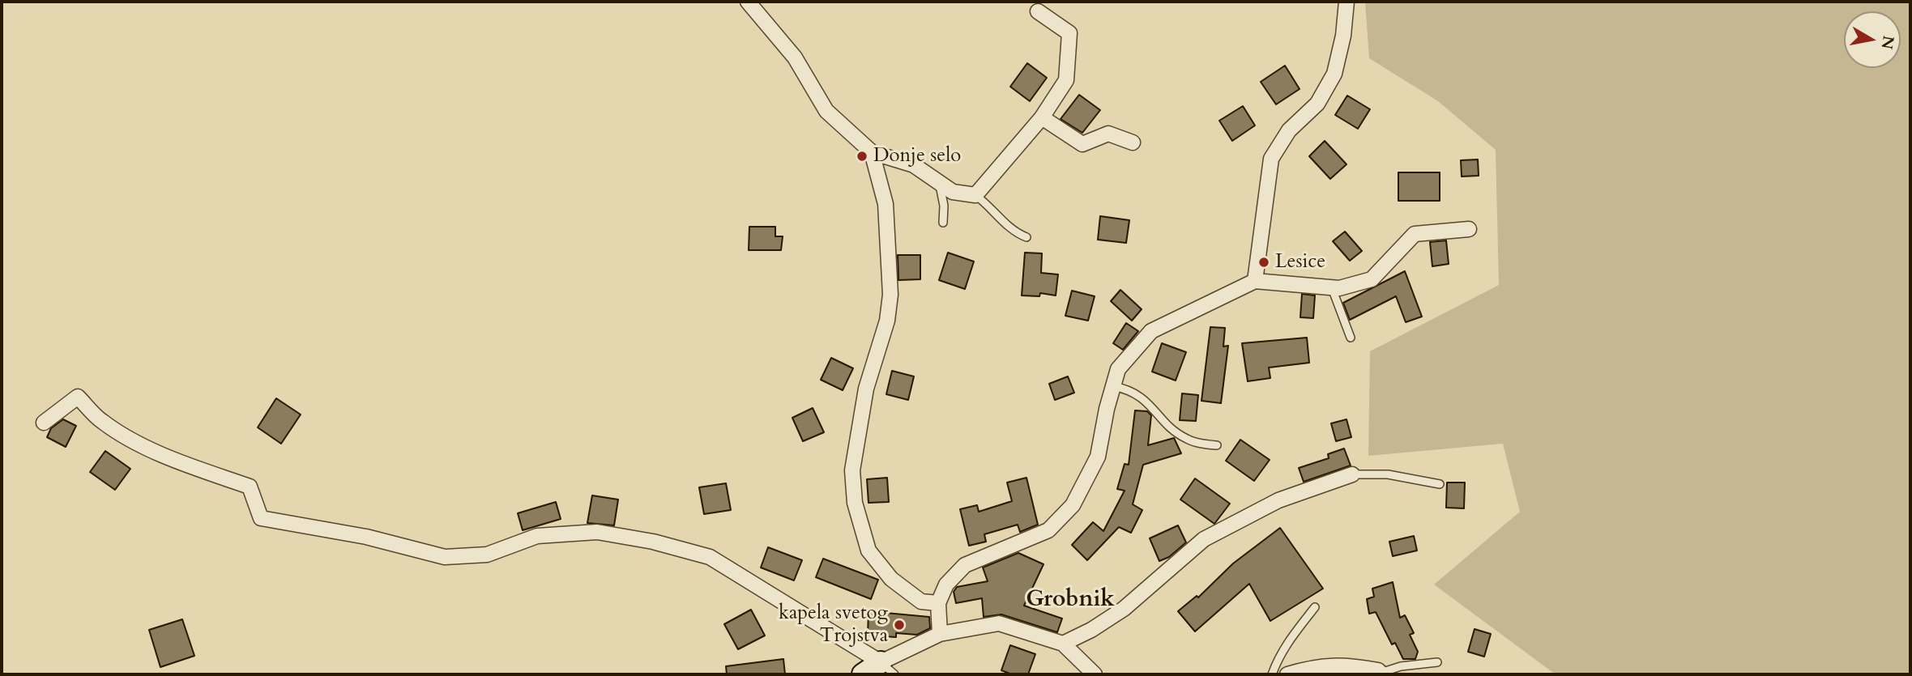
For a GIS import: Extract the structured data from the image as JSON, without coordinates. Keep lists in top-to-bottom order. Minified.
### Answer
{"districts":["Grobnik"],"places":["Donje selo","Lesice","kapela svetog Trojstva"],"north":"right"}
